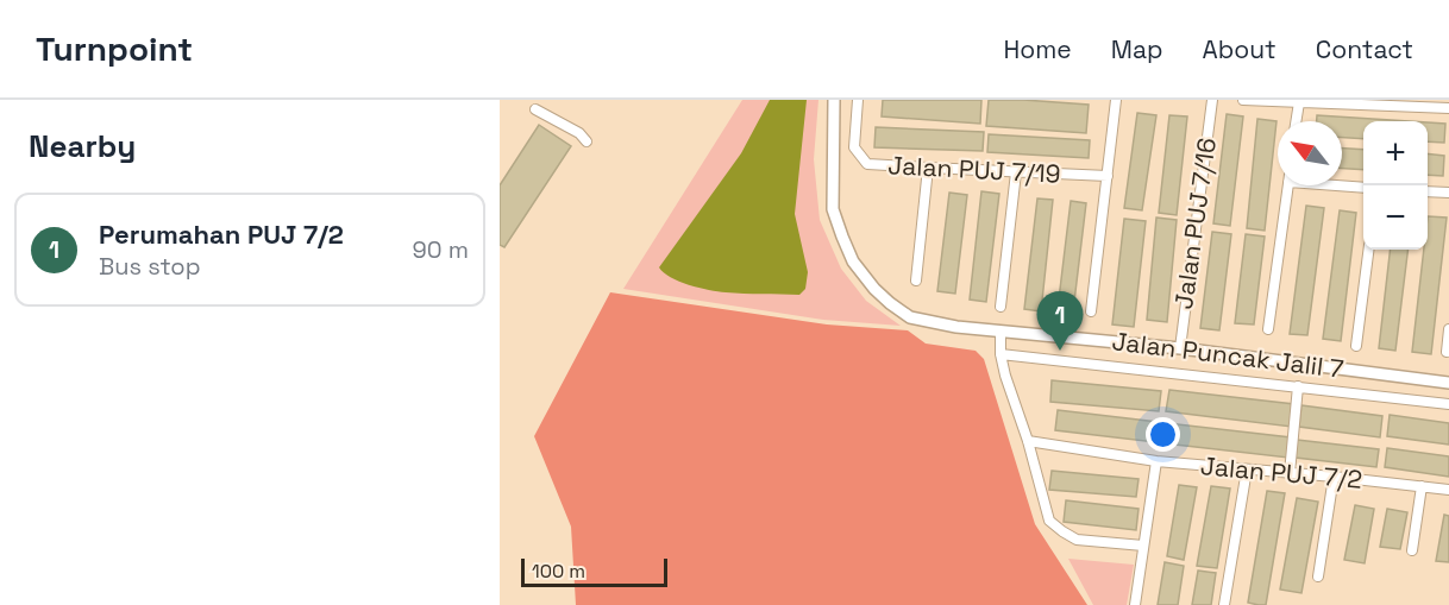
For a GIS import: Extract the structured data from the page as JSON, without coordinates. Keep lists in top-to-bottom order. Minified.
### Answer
{"streets":{"street":["Jalan PUJ 7/19","Jalan PUJ 7/16","Jalan Puncak Jalil 7","Jalan PUJ 7/2"]},"crossings":[["Jalan PUJ 7/16","Jalan Puncak Jalil 7"]],"scale_bar":"100 m","north":"top left","page":{"header":"Turnpoint","nav":["Home","Map","About","Contact"],"heading":"Nearby","map_buttons":["+","−"],"list":[{"mark":"1","name":"Perumahan PUJ 7/2","note":"Bus stop","value":"90 m"}],"pins":"1","scale":"100 m"}}
